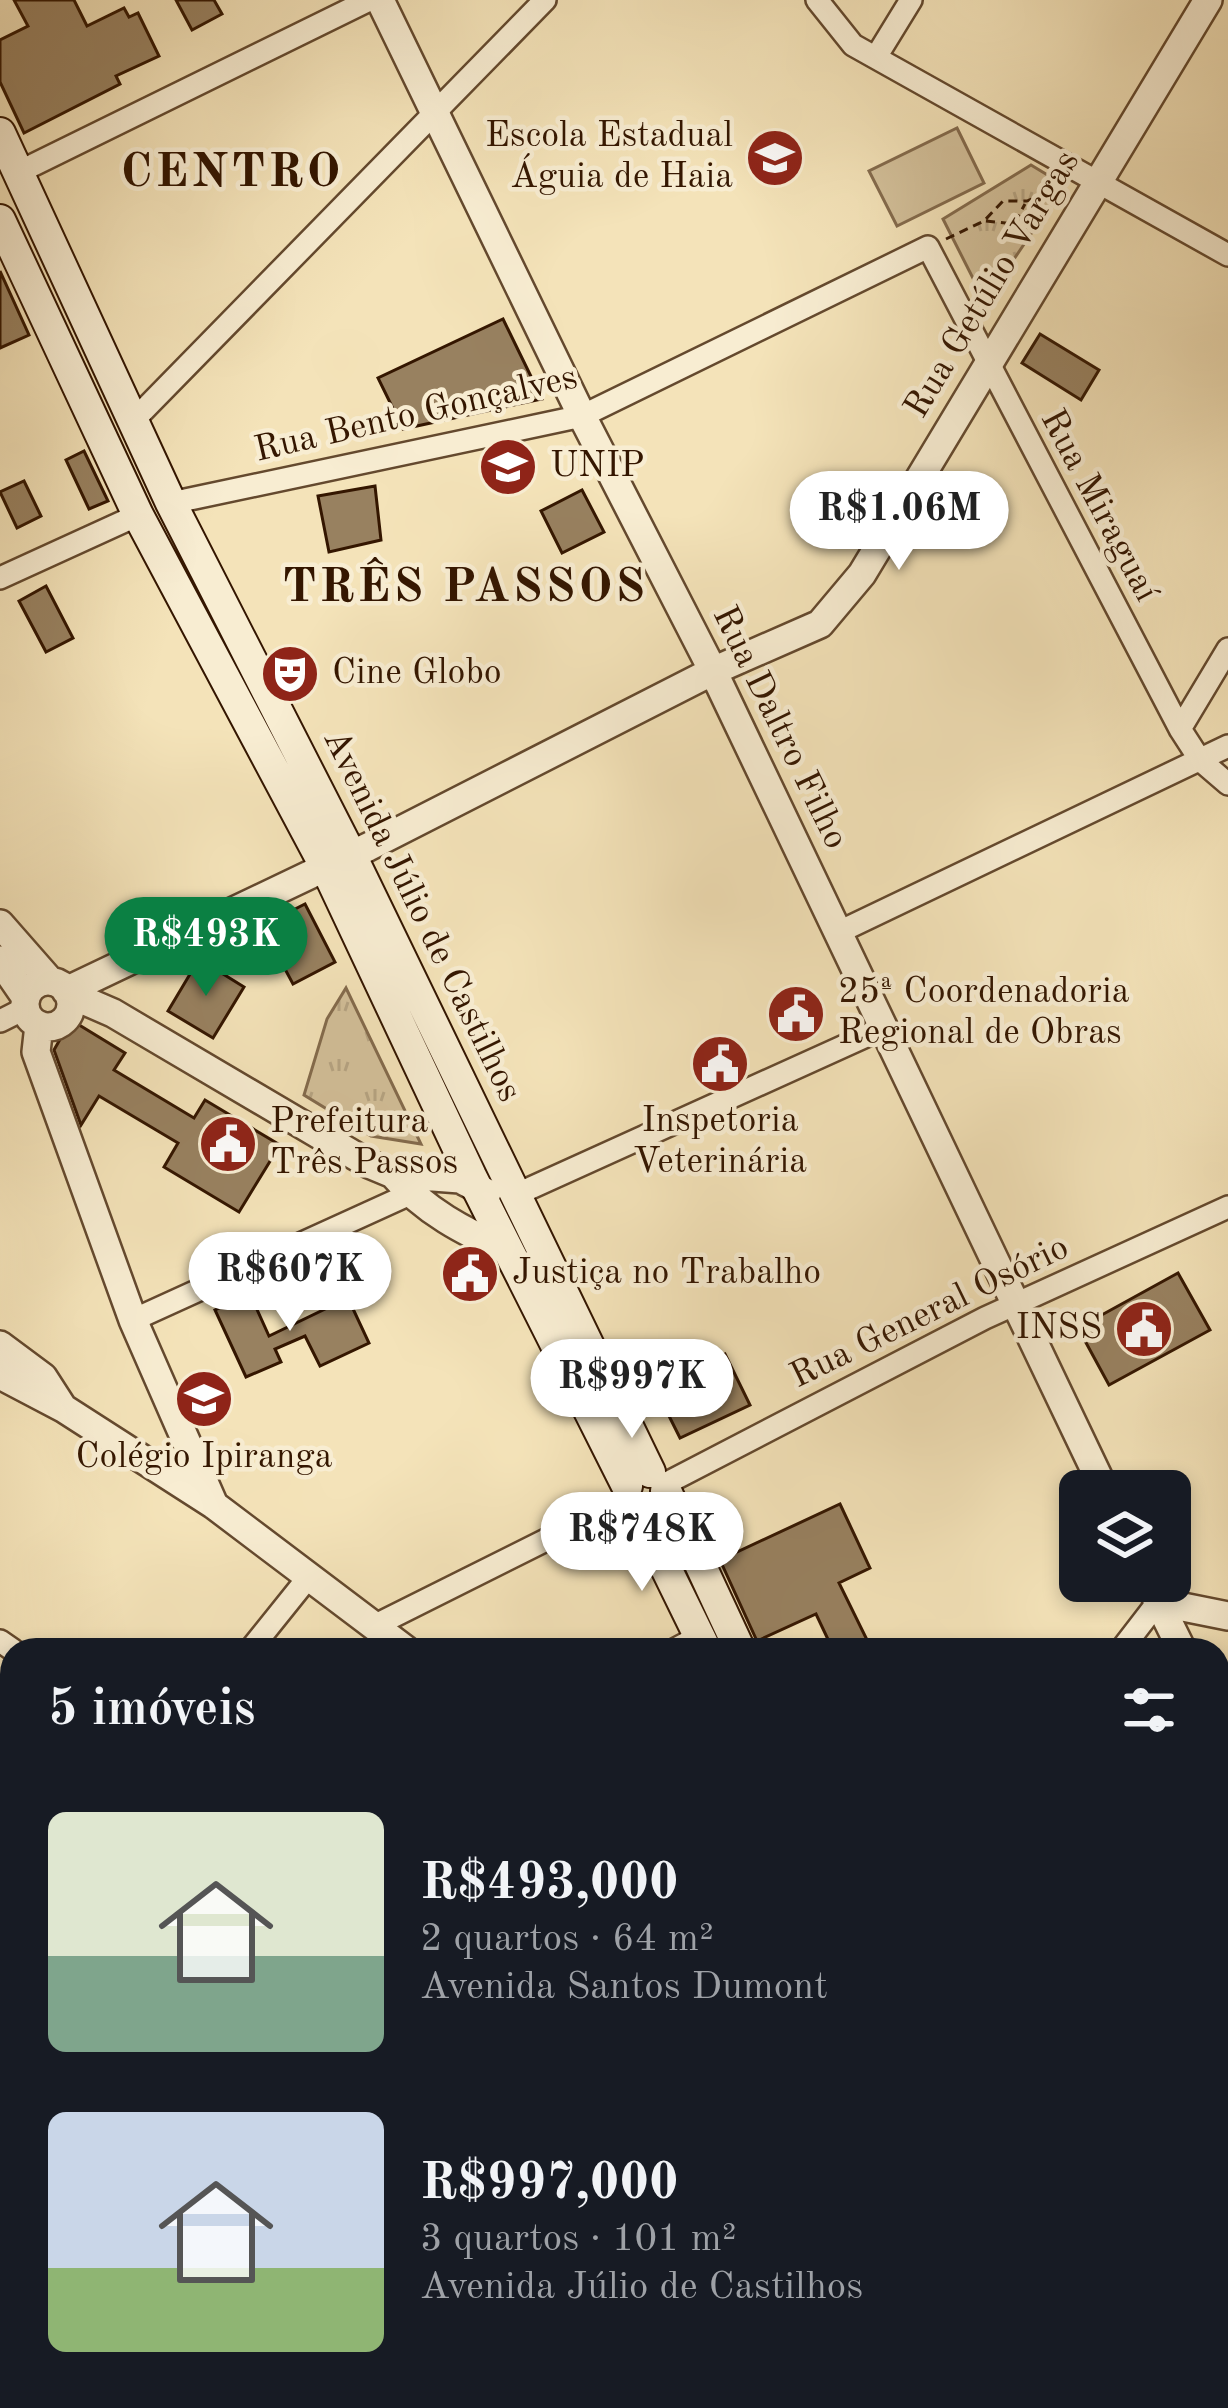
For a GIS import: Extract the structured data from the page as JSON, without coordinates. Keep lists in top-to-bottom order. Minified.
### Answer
{"streets":{"main road":["Avenida Júlio de Castilhos"],"street":["Rua Getúlio Vargas","Rua Bento Gonçalves","Rua Miraguaí","Rua Daltro Filho","Rua General Osório"]},"crossings":[["Rua Getúlio Vargas","Rua Miraguaí"],["Rua Getúlio Vargas","Rua Daltro Filho"],["Rua Getúlio Vargas","Avenida Júlio de Castilhos"],["Rua Bento Gonçalves","Rua Miraguaí"],["Rua Bento Gonçalves","Rua Daltro Filho"],["Rua Bento Gonçalves","Avenida Júlio de Castilhos"],["Rua Daltro Filho","Rua General Osório"],["Avenida Júlio de Castilhos","Rua General Osório"]],"districts":["CENTRO","TRÊS PASSOS"],"places":{"school or university":["Escola Estadual Águia de Haia","UNIP","Colégio Ipiranga"],"theatre":["Cine Globo"],"public building":["25ª Coordenadoria Regional de Obras","Inspetoria Veterinária","Prefeitura Três Passos","Justiça no Trabalho","INSS"]},"page":{"price":["R$1.06M","R$493K","R$607K","R$997K","R$748K"],"heading":"5 imóveis","list":[{"name":"R$493,000","note":"2 quartos · 64 m² · Avenida Santos Dumont"},{"name":"R$997,000","note":"3 quartos · 101 m² · Avenida Júlio de Castilhos"}]}}
